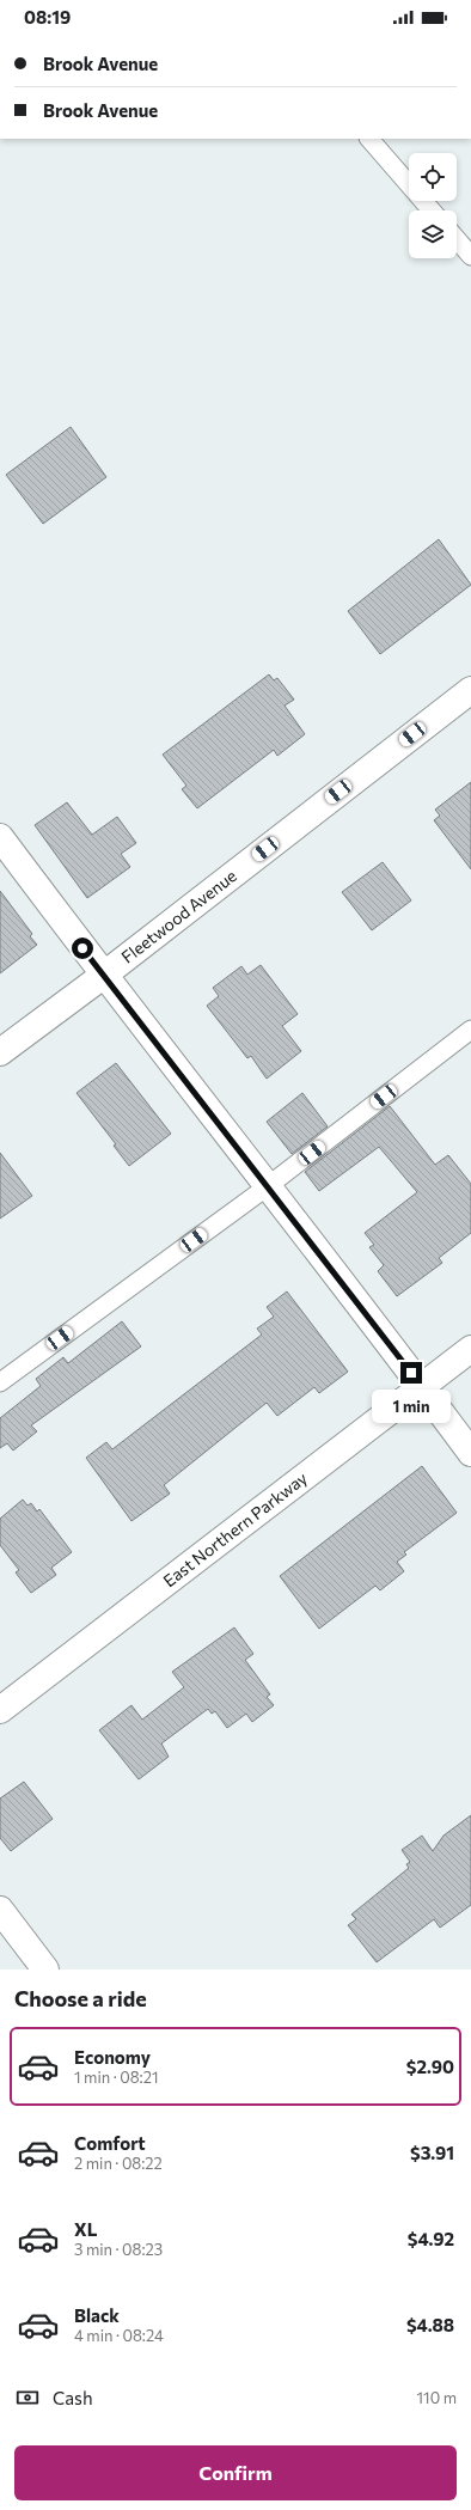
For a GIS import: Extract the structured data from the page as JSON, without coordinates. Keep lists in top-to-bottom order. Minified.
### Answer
{"streets":{"main road":["Fleetwood Avenue","East Northern Parkway"]},"page":{"status":"08:19","banner":["Brook Avenue","Brook Avenue"],"bubble":"1 min","heading":"Choose a ride","list":[{"name":"Economy","note":"1 min · 08:21","value":"$2.90"},{"name":"Comfort","note":"2 min · 08:22","value":"$3.91"},{"name":"XL","note":"3 min · 08:23","value":"$4.92"},{"name":"Black","note":"4 min · 08:24","value":"$4.88"}],"pay":["Cash","110 m"],"buttons":"Confirm"}}
